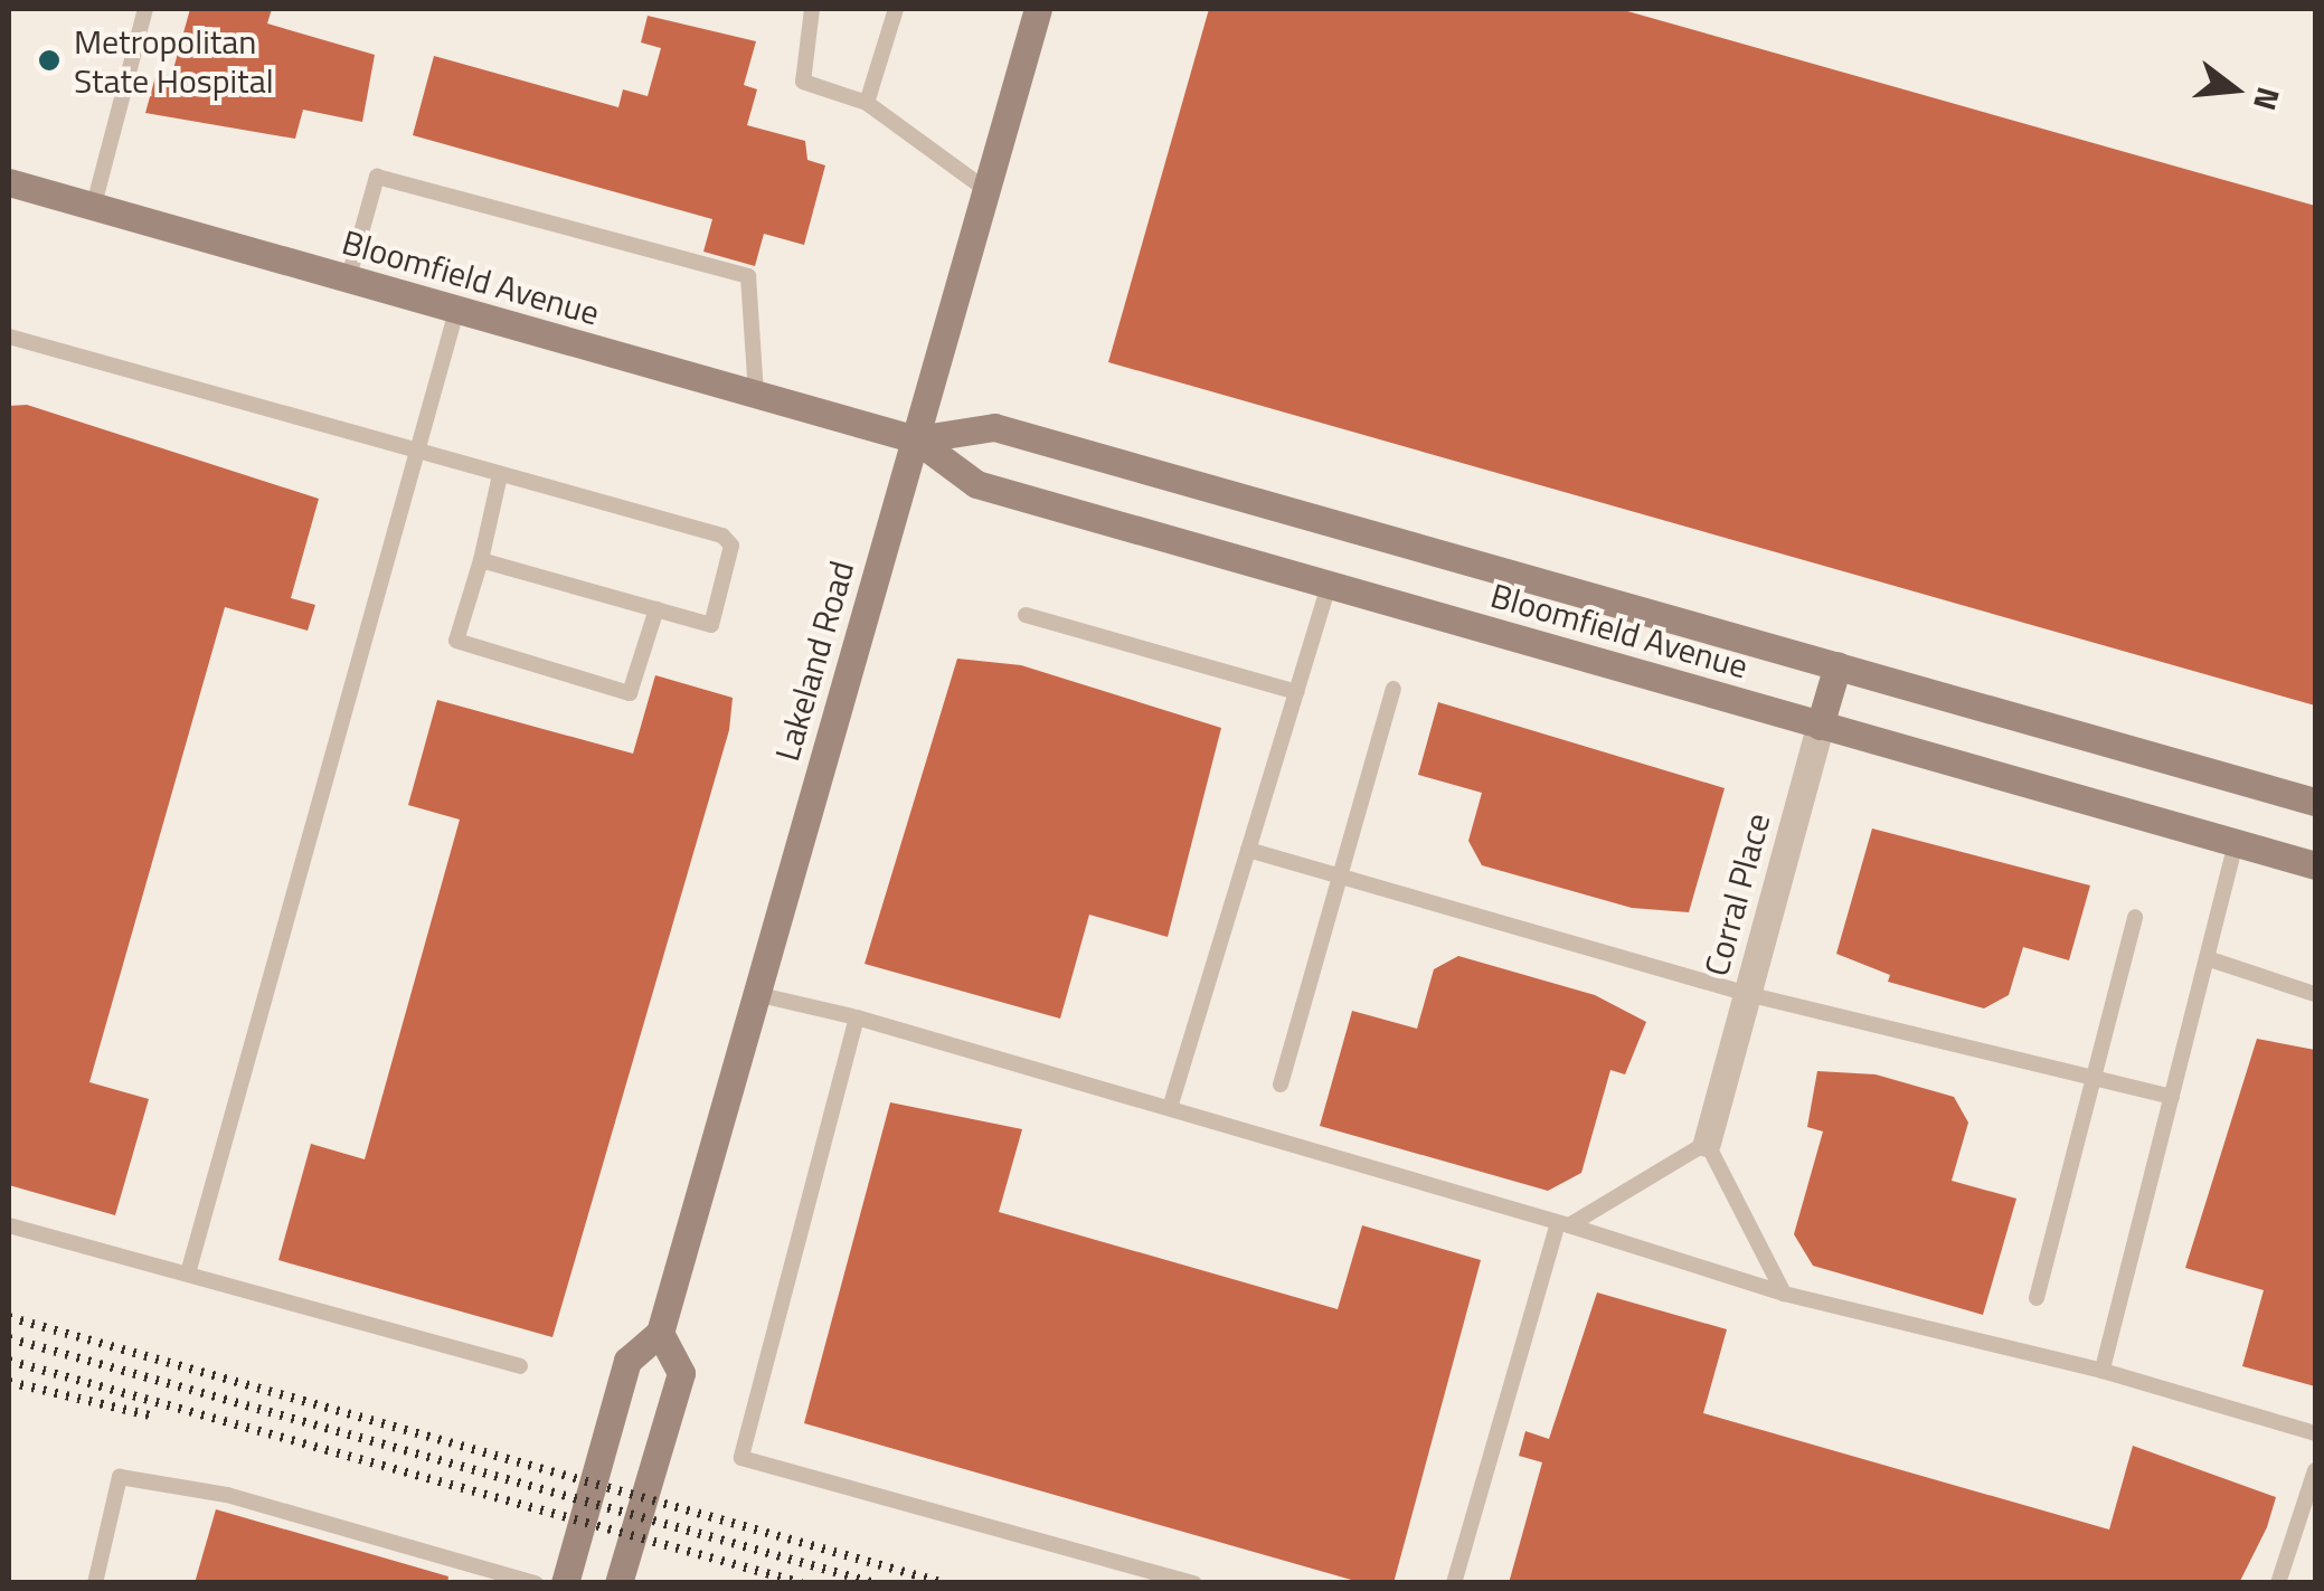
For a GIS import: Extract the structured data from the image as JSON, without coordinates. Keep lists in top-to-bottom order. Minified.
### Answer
{"streets":{"main road":["Bloomfield Avenue","Lakeland Road","Corral Place"]},"crossings":[["Bloomfield Avenue","Lakeland Road"],["Bloomfield Avenue","Corral Place"]],"places":["Metropolitan State Hospital"],"north":"right"}
